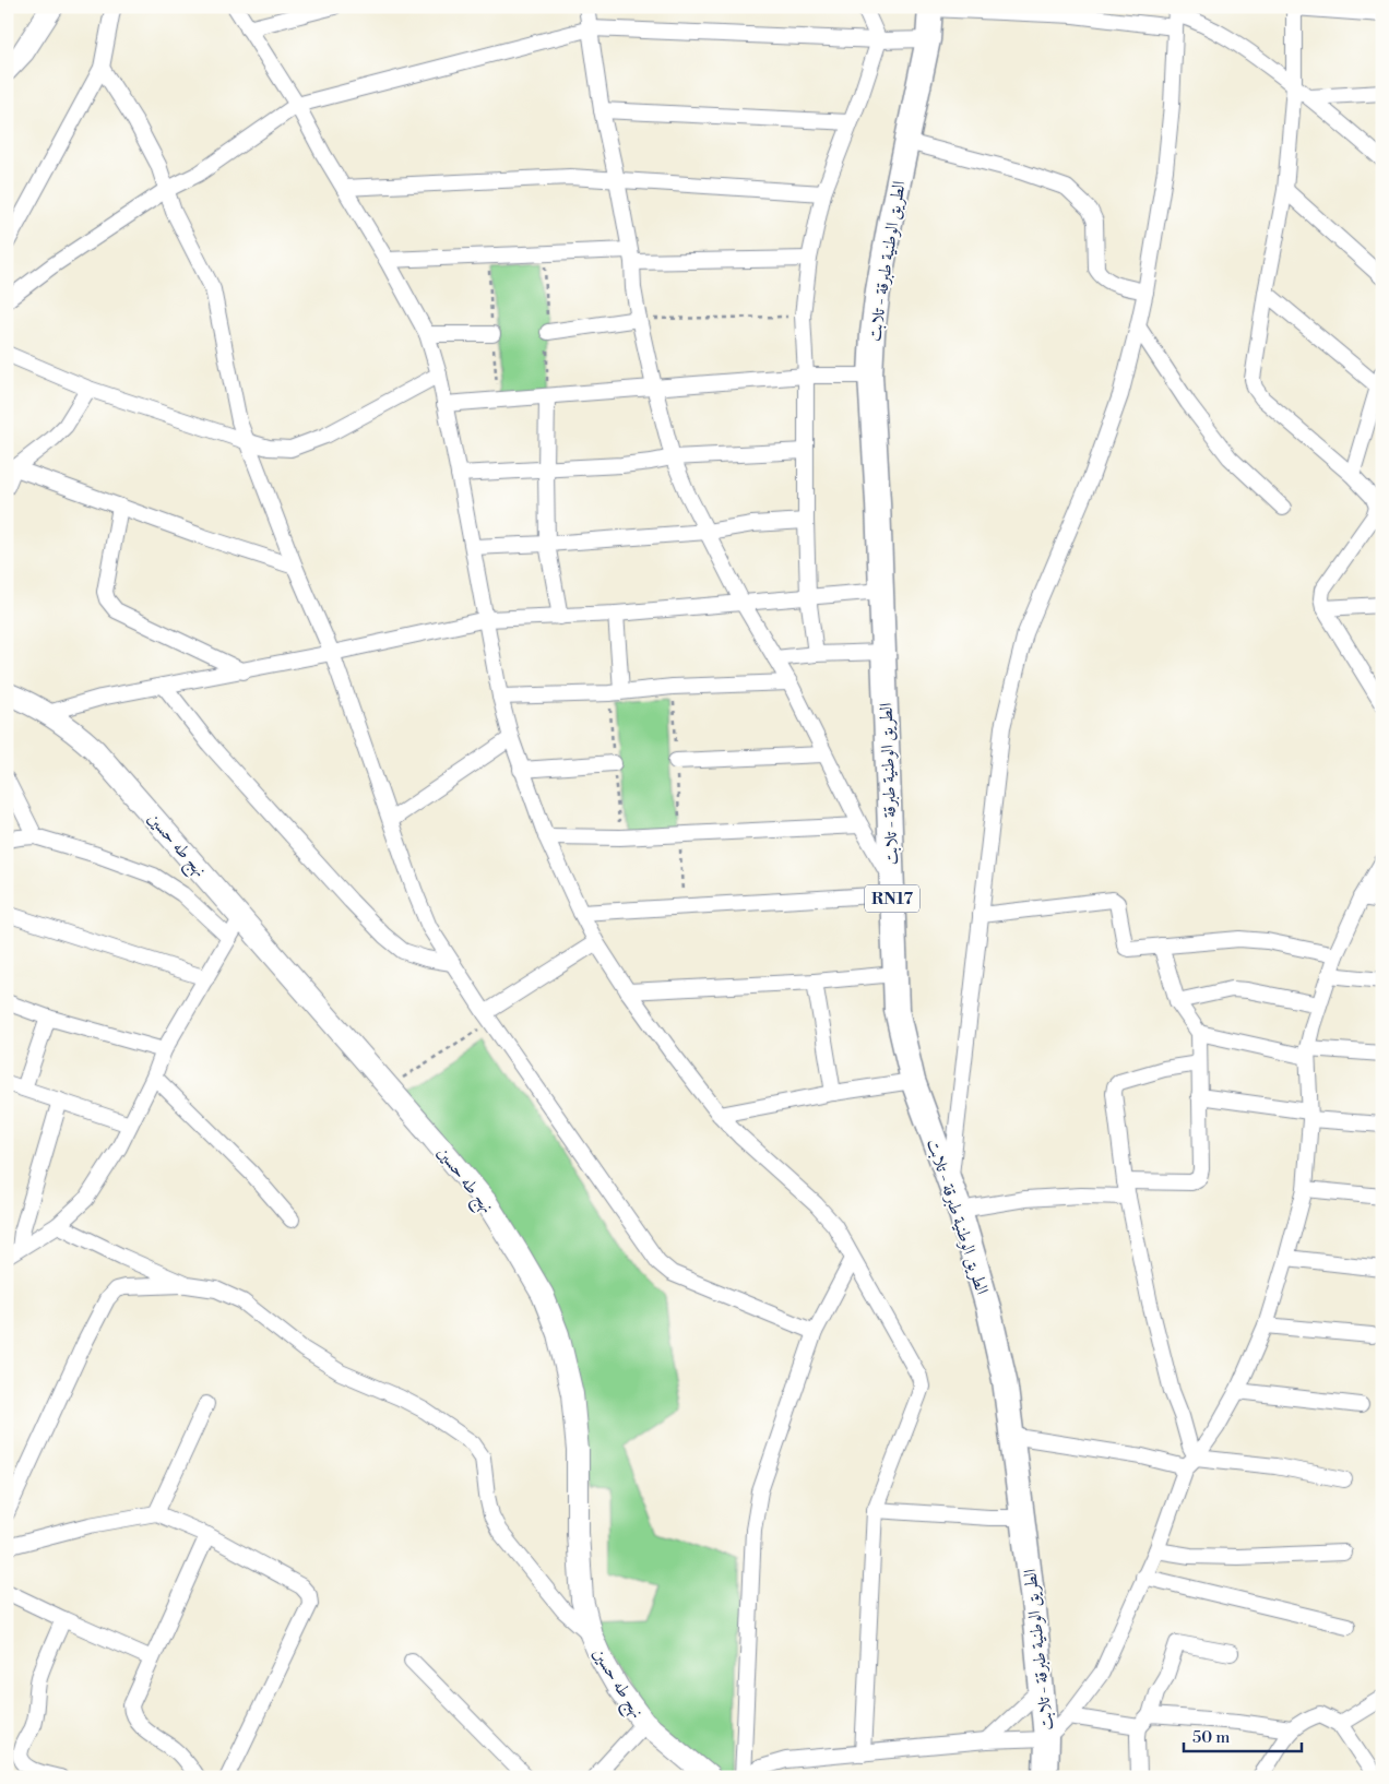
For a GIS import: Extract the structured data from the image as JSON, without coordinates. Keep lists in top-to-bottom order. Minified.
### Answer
{"streets":{"main road":["الطريق الوطنية طبرقة - تلابت","نهج طه حسين","RN17"]},"scale_bar":"50 m"}
